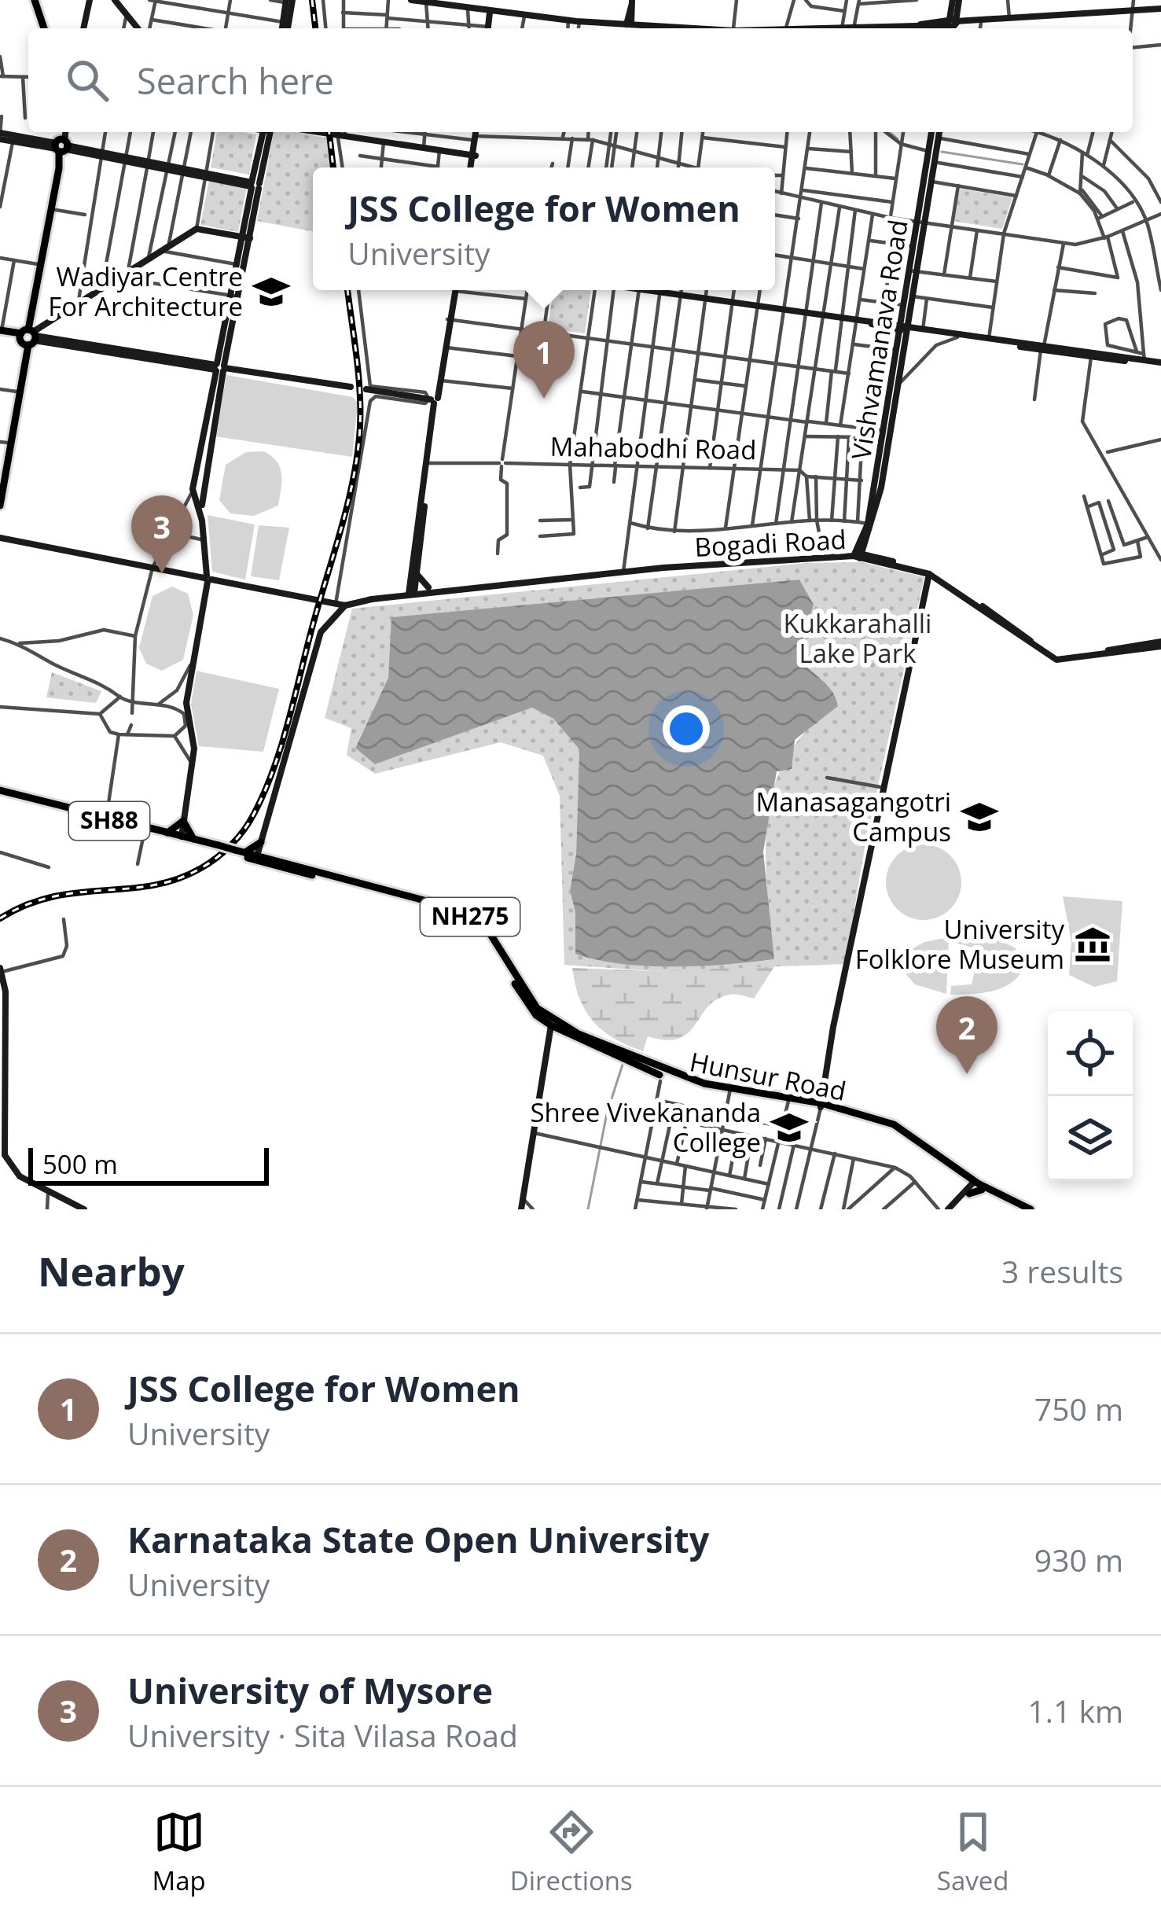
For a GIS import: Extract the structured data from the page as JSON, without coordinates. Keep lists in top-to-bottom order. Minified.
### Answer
{"streets":{"main road":["Vishvamanava Road","Bogadi Road","SH88","NH275","Hunsur Road"],"street":["Mahabodhi Road"]},"crossings":[["Vishvamanava Road","Bogadi Road"],["SH88","NH275"]],"parks":["Kukkarahalli Lake Park"],"places":{"school or university":["Wadiyar Centre For Architecture","Manasagangotri Campus","Shree Vivekananda College"],"museum":["University Folklore Museum"]},"scale_bar":"500 m","page":{"search":"Search here","popup":["JSS College for Women","University"],"pins":["1","3","2"],"scale":"500 m","heading":["Nearby","3 results"],"list":[{"mark":"1","name":"JSS College for Women","note":"University","value":"750 m"},{"mark":"2","name":"Karnataka State Open University","note":"University","value":"930 m"},{"mark":"3","name":"University of Mysore","note":"University · Sita Vilasa Road","value":"1.1 km"}],"nav":["Map","Directions","Saved"]}}
